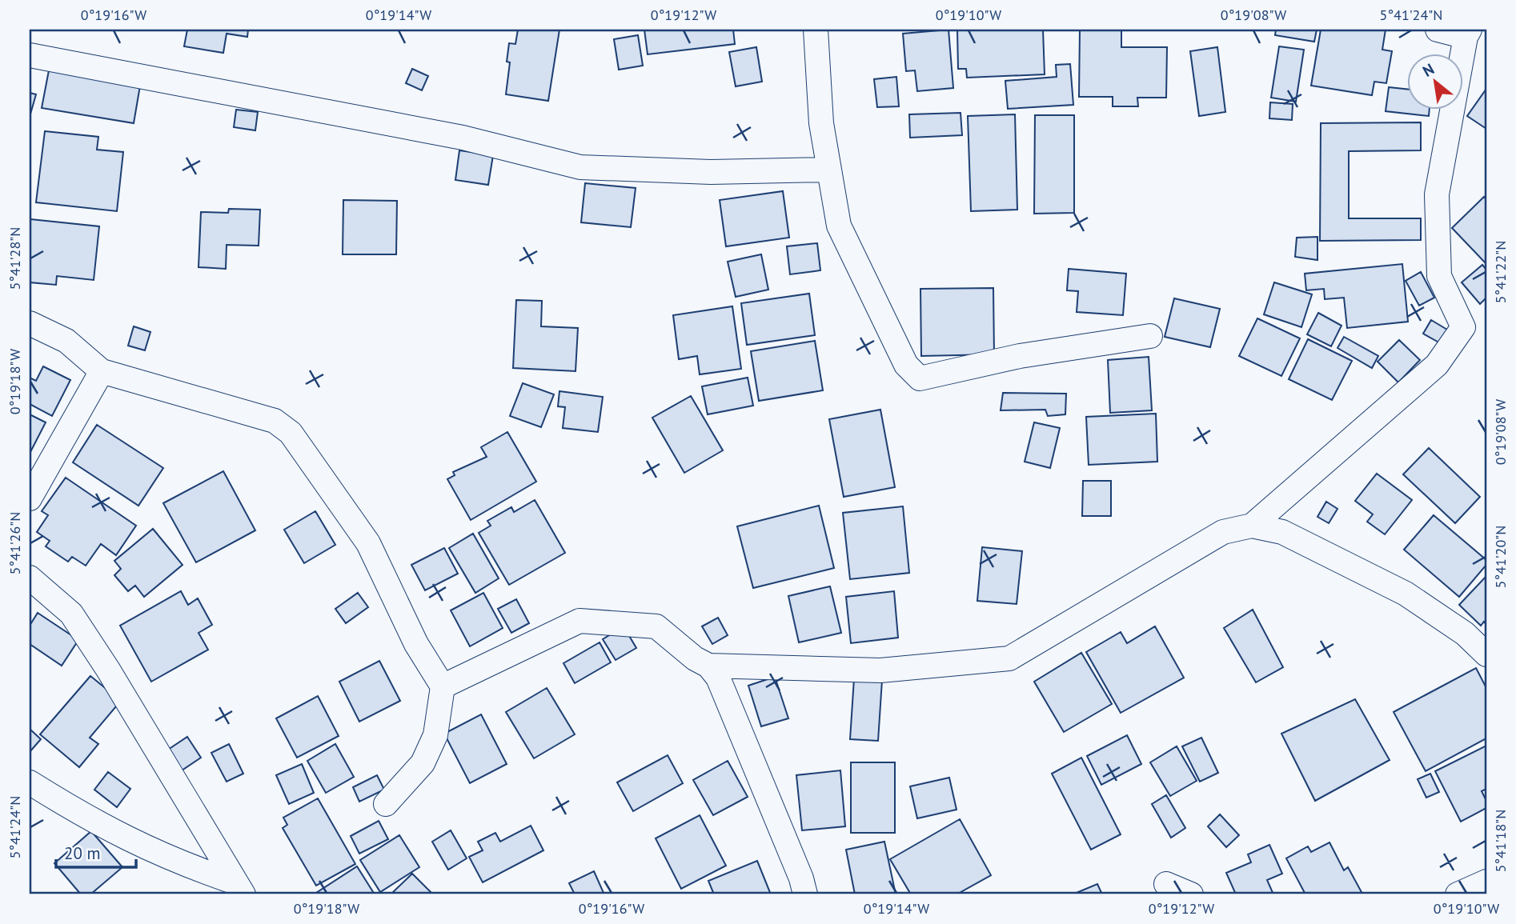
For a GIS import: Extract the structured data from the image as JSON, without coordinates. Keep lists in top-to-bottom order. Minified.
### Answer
{"scale_bar":"20 m","north":"top left","coordinates":["0°19'16\"W","0°19'14\"W","0°19'12\"W","0°19'10\"W","0°19'08\"W","5°41'24\"N","5°41'28\"N","5°41'22\"N","0°19'18\"W","5°41'26\"N","5°41'20\"N","5°41'18\"N"]}
